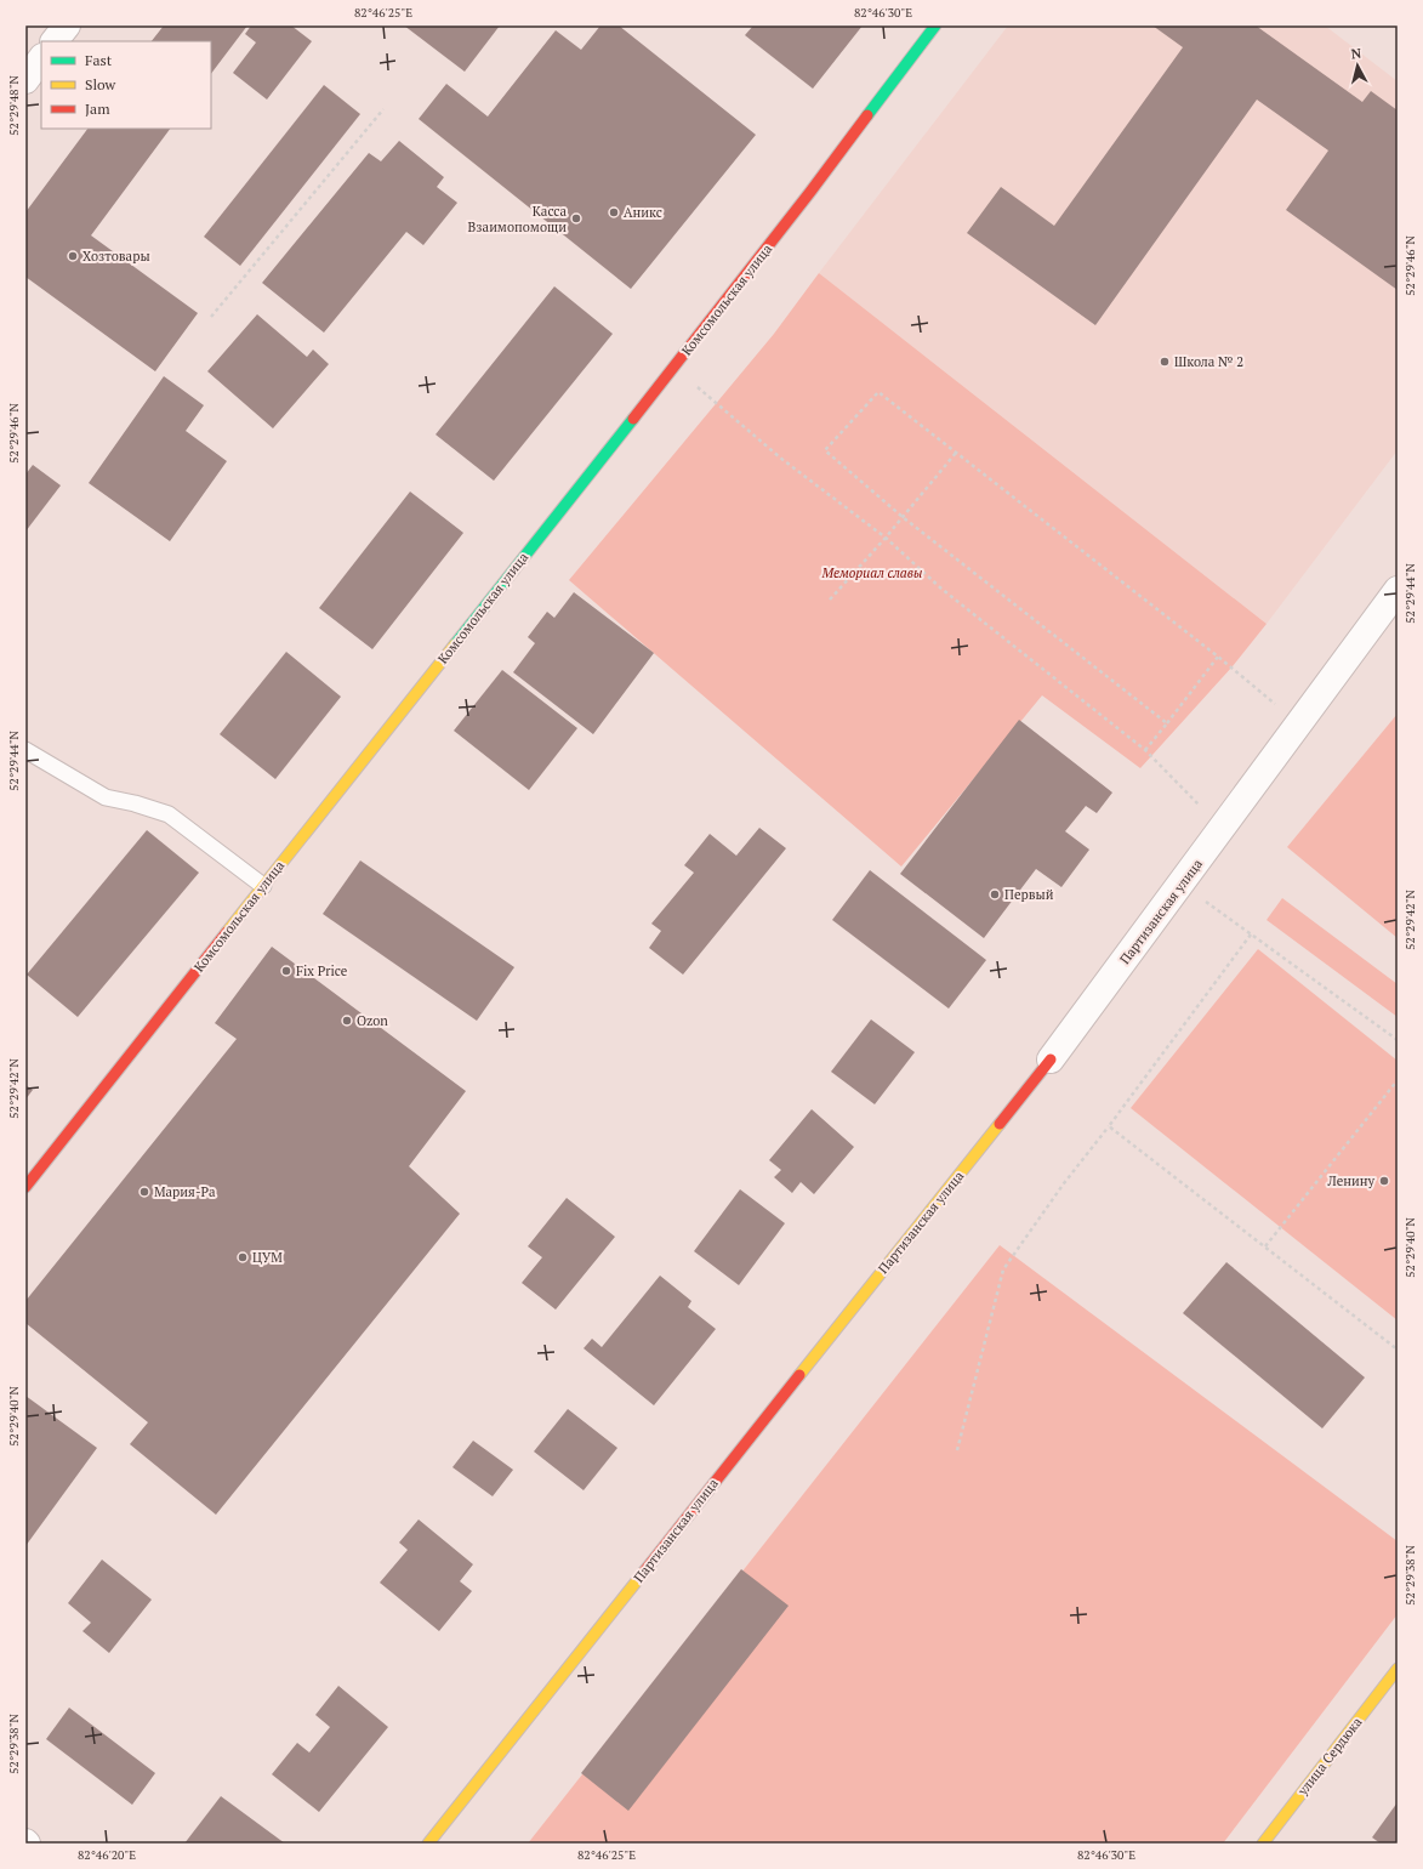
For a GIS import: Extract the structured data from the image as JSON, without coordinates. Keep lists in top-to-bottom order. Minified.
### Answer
{"streets":{"street":["Комсомольская улица","Партизанская улица","улица Сердюка"]},"parks":["Мемориал славы"],"places":["Аникс","Касса Взаимопомощи","Хозтовары","Школа № 2","Первый","Fix Price","Ozon","Ленину","Мария-Ра","ЦУМ"],"legend":["Fast","Slow","Jam"],"north":"top","coordinates":["82°46'25\"E","82°46'30\"E","52°29'48\"N","52°29'46\"N","52°29'44\"N","52°29'42\"N","52°29'40\"N","52°29'38\"N","82°46'20\"E"]}
